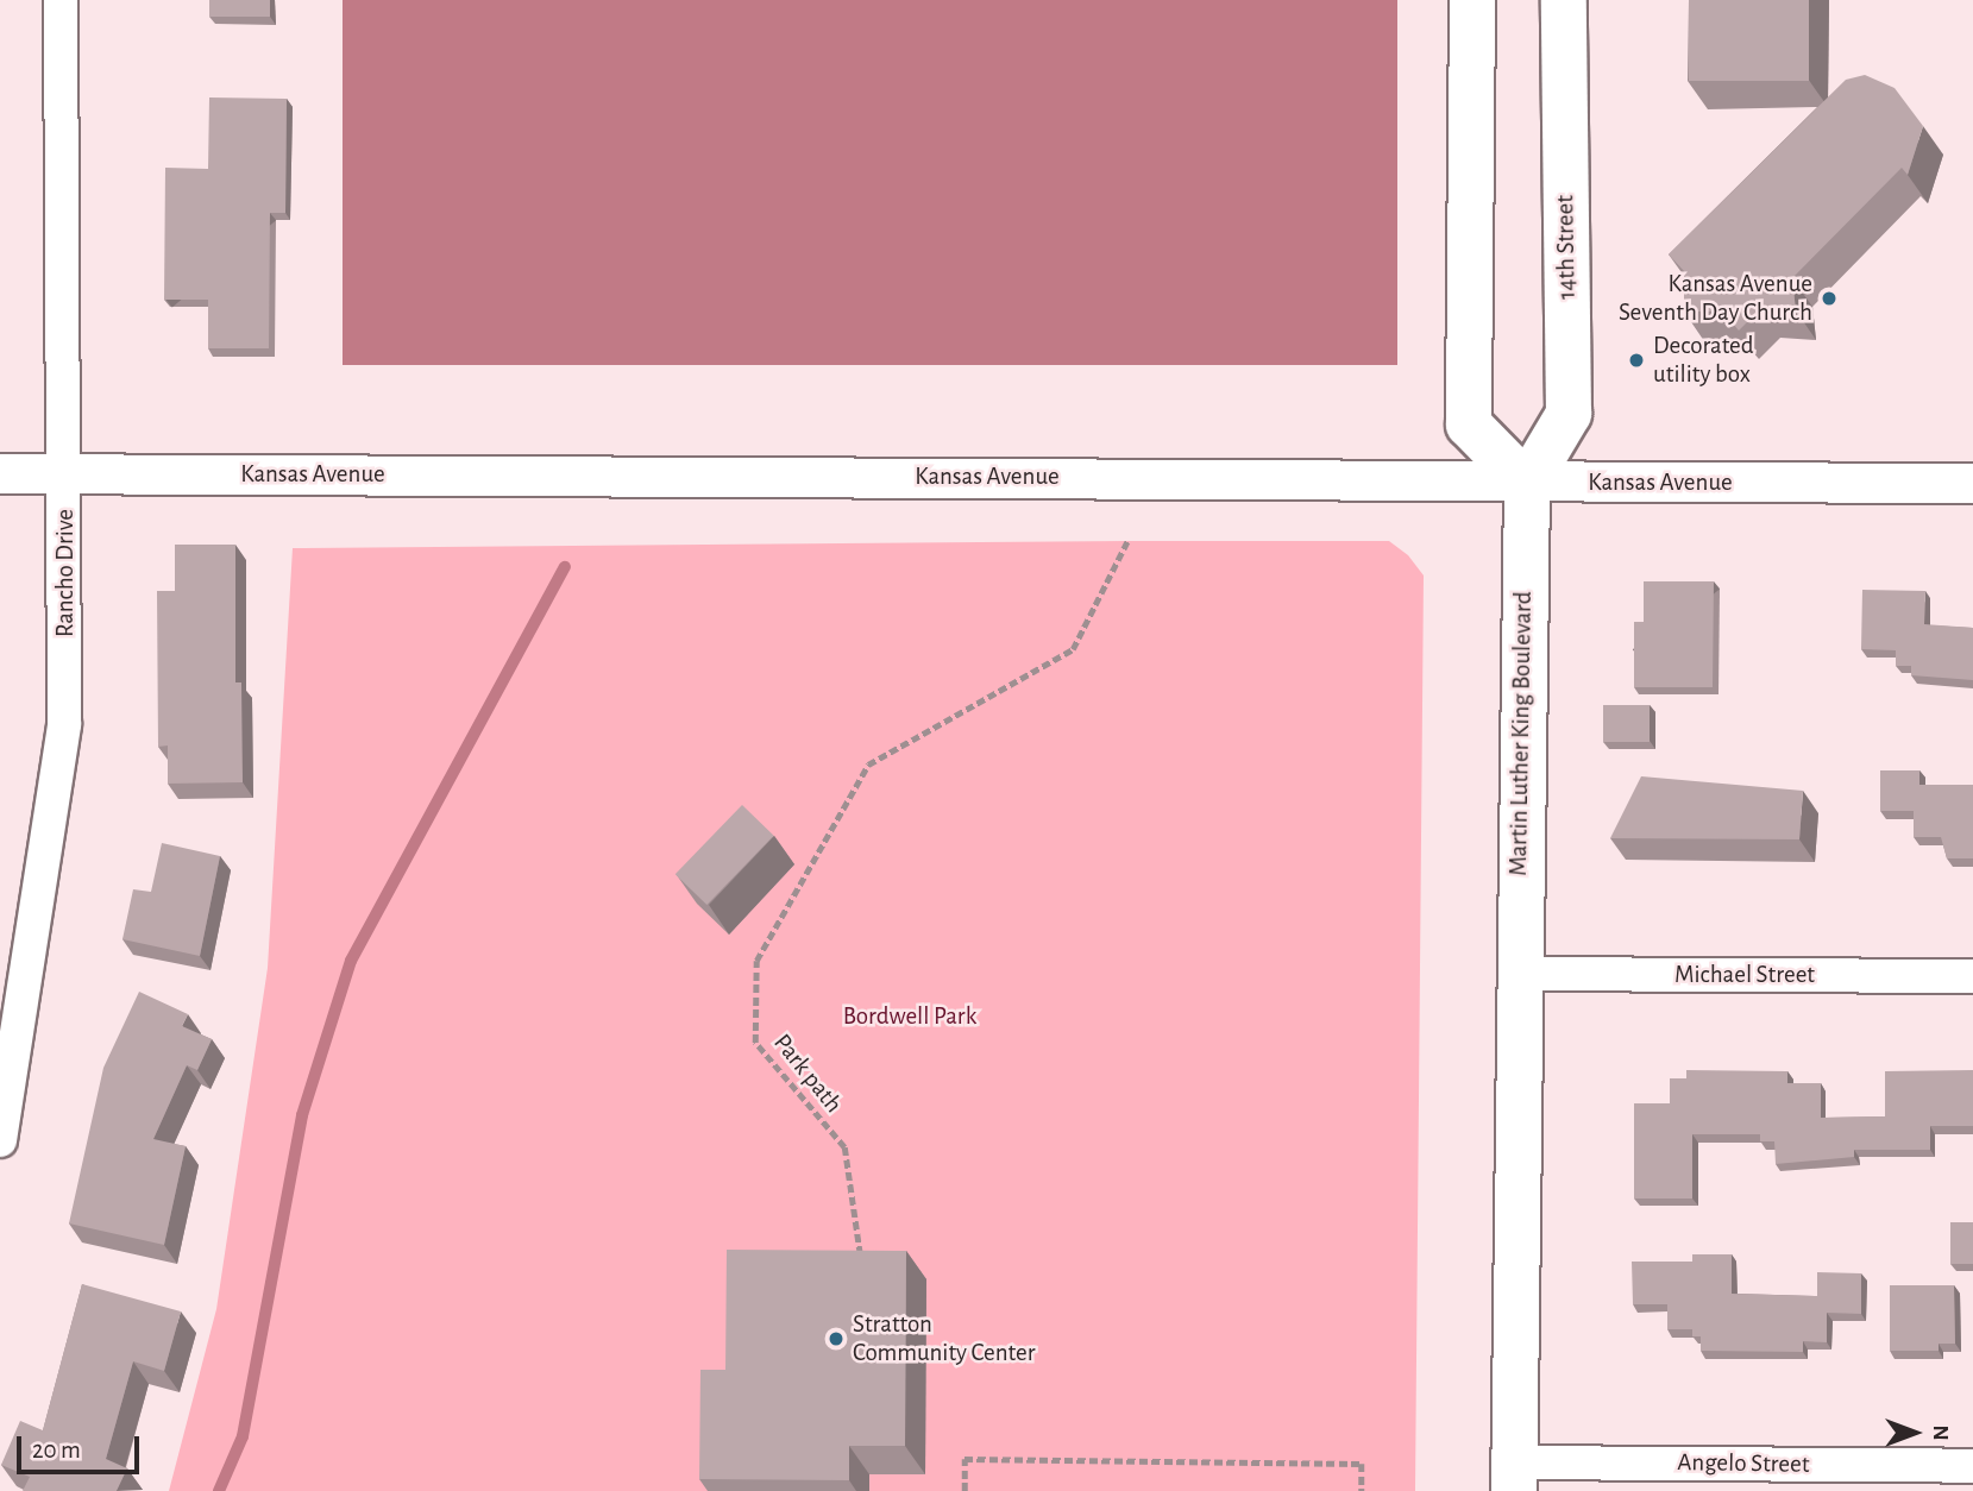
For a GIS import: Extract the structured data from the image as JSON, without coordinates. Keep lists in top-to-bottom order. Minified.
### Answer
{"streets":{"main road":["14th Street","Martin Luther King Boulevard"],"street":["Kansas Avenue","Rancho Drive","Michael Street","Angelo Street"],"path":["Park path"]},"crossings":[["14th Street","Kansas Avenue"],["14th Street","Martin Luther King Boulevard"],["Kansas Avenue","Rancho Drive"],["Kansas Avenue","Martin Luther King Boulevard"],["Martin Luther King Boulevard","Michael Street"],["Martin Luther King Boulevard","Angelo Street"]],"parks":["Bordwell Park"],"places":["Kansas Avenue Seventh Day Church","Decorated utility box","Stratton Community Center"],"scale_bar":"20 m","north":"right"}
